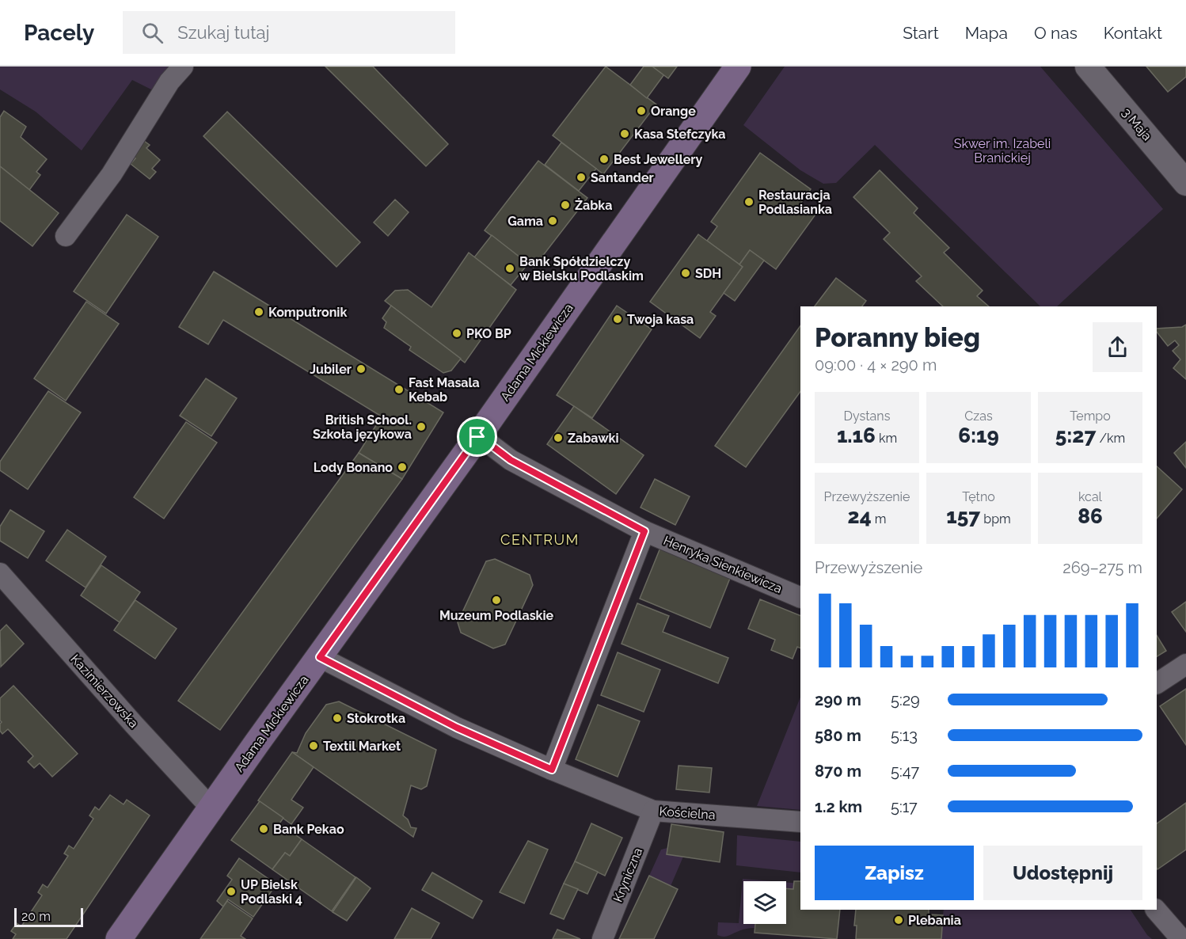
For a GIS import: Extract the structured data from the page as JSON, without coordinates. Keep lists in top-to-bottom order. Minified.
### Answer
{"streets":{"main road":["Adama Mickiewicza"],"street":["3 Maja","Henryka Sienkiewicza","Kazimierzowska","Kościelna","Kryniczna"]},"crossings":[["Adama Mickiewicza","Henryka Sienkiewicza"],["Adama Mickiewicza","Kazimierzowska"],["Adama Mickiewicza","Kościelna"],["Kościelna","Kryniczna"]],"districts":["CENTRUM"],"parks":["Skwer im. Izabeli Branickiej"],"places":["Orange","Kasa Stefczyka","Best Jewellery","Santander","Restauracja Podlasianka","Żabka","Gama","Bank Spółdzielczy w Bielsku Podlaskim","SDH","Komputronik","Twoja kasa","PKO BP","Jubiler","Fast Masala Kebab","British School. Szkoła językowa","Zabawki","Lody Bonano","Muzeum Podlaskie","Stokrotka","Textil Market","Bank Pekao","UP Bielsk Podlaski 4","Plebania"],"scale_bar":"20 m","page":{"header":"Pacely","search":"Szukaj tutaj","nav":["Start","Mapa","O nas","Kontakt"],"heading":["Poranny bieg","09:00 · 4 × 290 m"],"stats":[["Dystans","1.16 km"],["Czas","6:19"],["Tempo","5:27 /km"],["Przewyższenie","24 m"],["Tętno","157 bpm"],["kcal","86"]],"chart":["Przewyższenie","269–275 m"],"list":[{"name":"290 m","note":"5:29"},{"name":"580 m","note":"5:13"},{"name":"870 m","note":"5:47"},{"name":"1.2 km","note":"5:17"}],"buttons":["Zapisz","Udostępnij"],"scale":"20 m"}}
